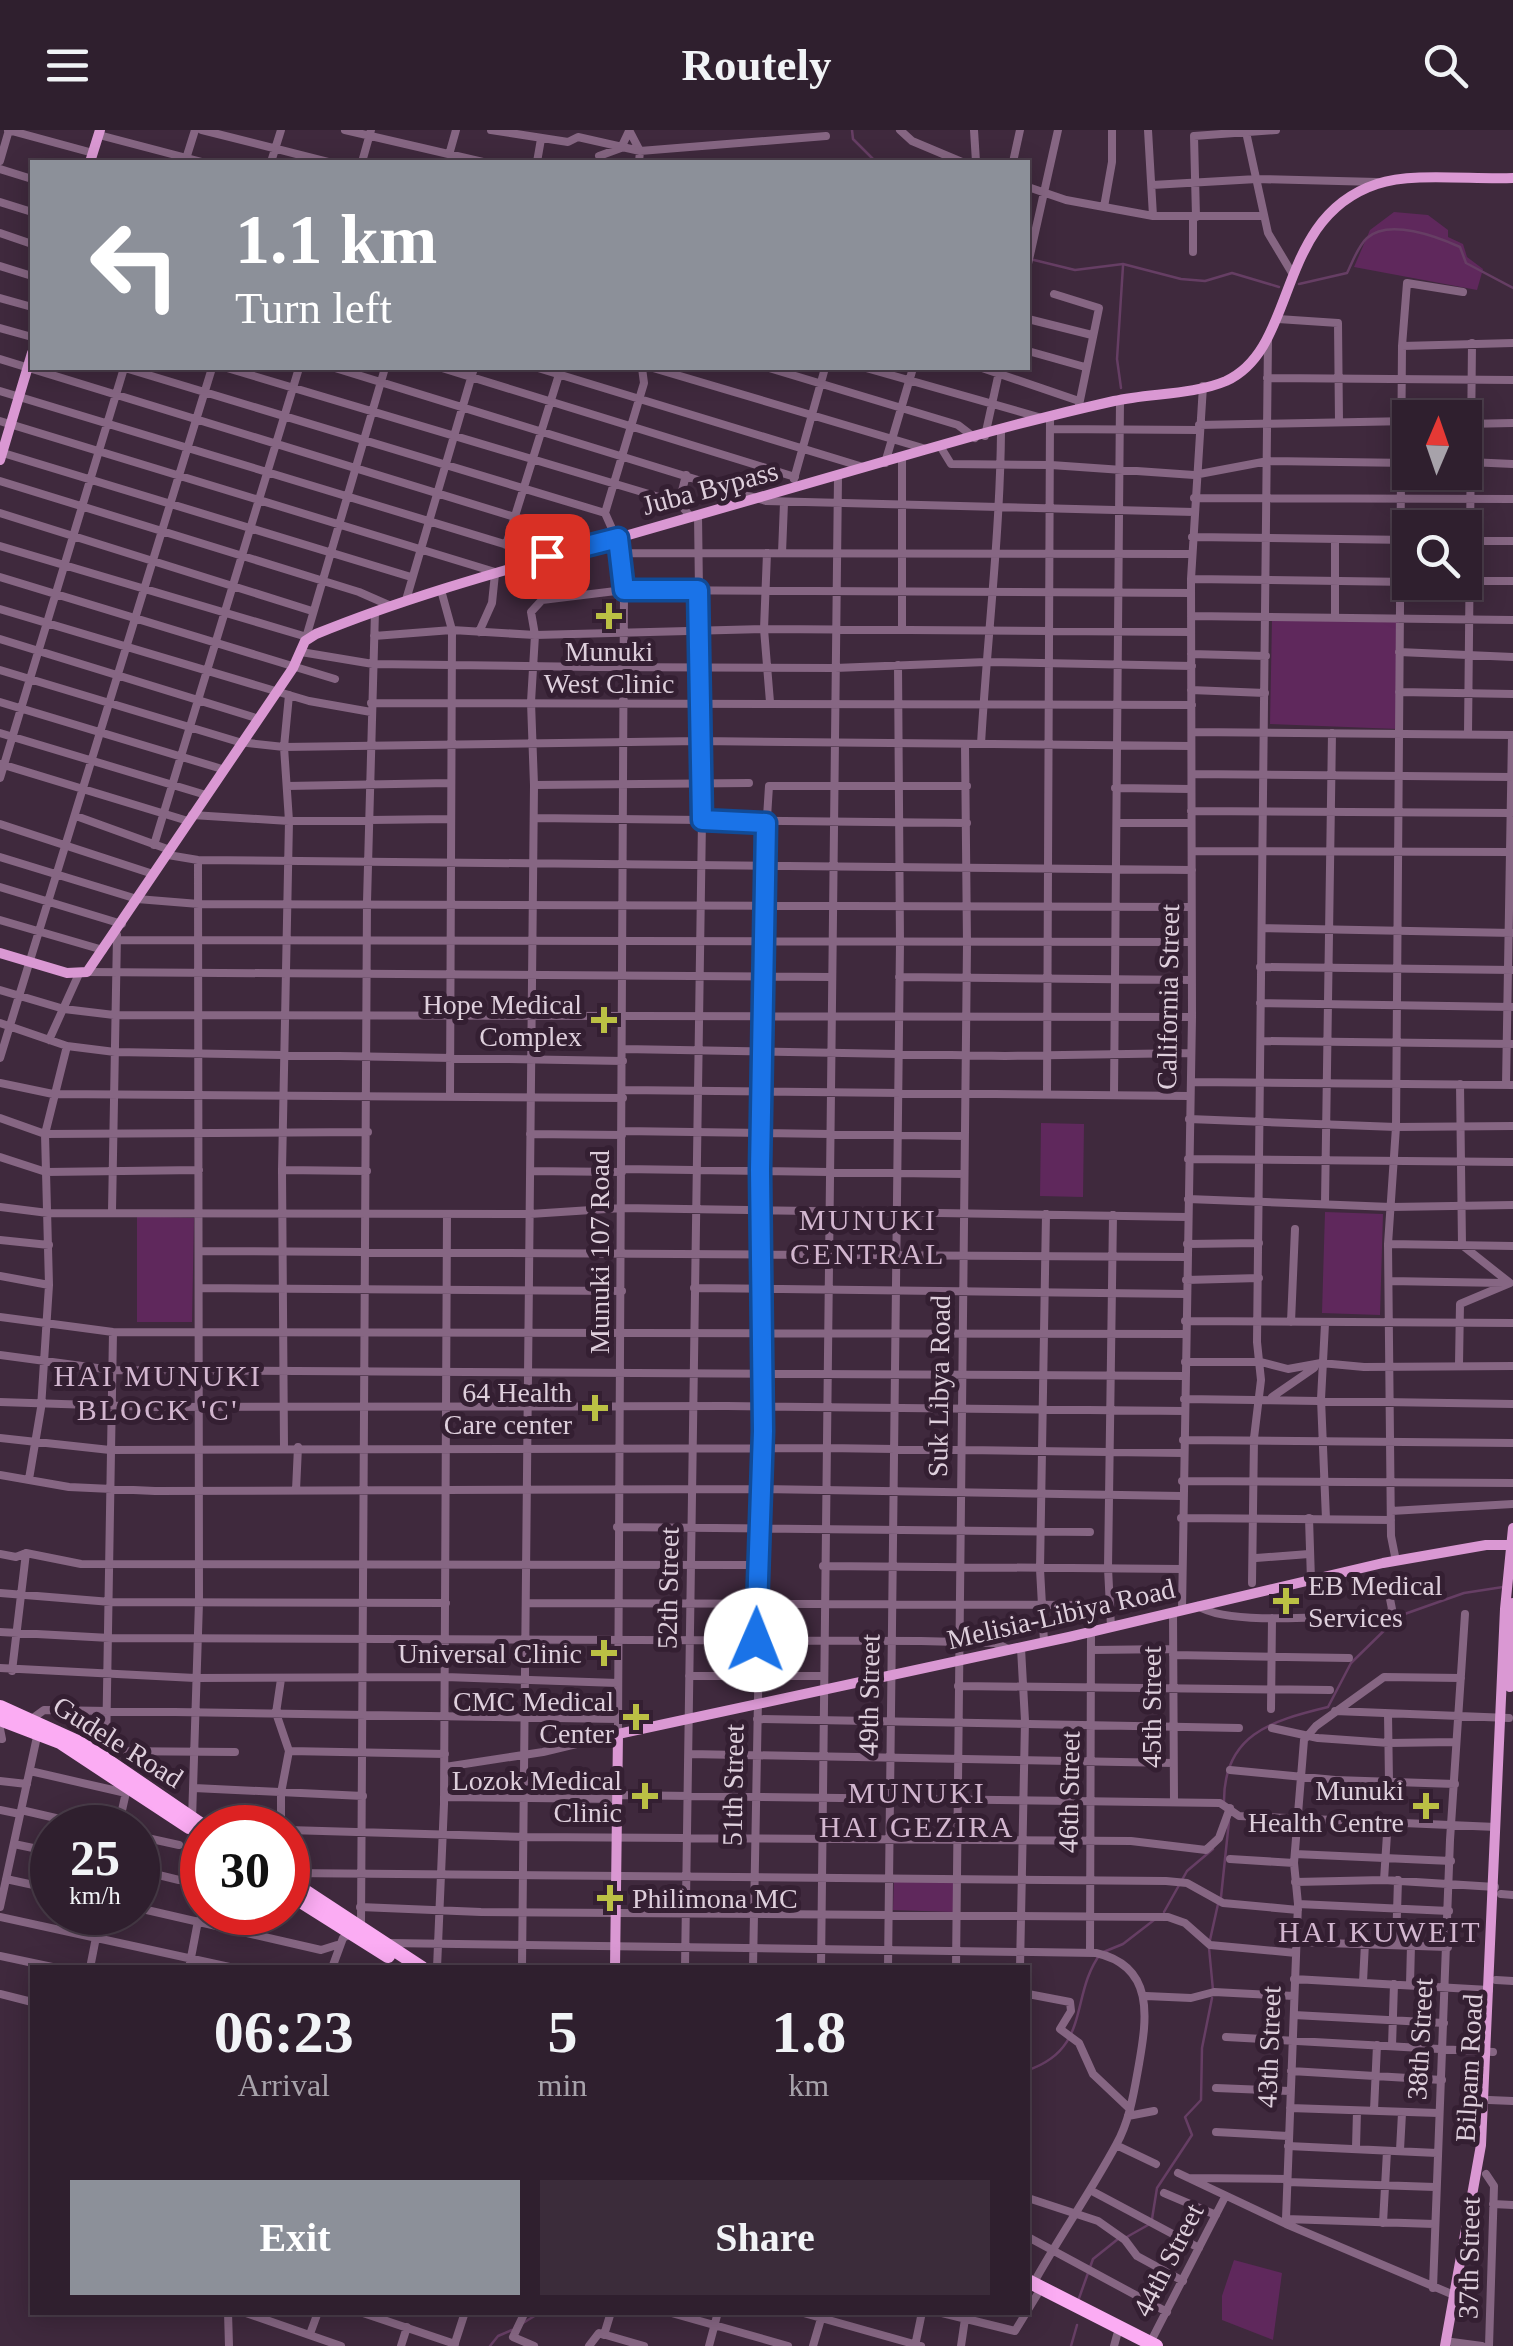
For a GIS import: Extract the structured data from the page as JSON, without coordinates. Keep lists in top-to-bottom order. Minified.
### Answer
{"streets":{"highway":["Gudele Road"],"main road":["Juba Bypass","Munuki 107 Road","Melisia-Libiya Road","Bilpam Road"],"street":["California Street","Suk Libya Road","52th Street","49th Street","45th Street","51th Street","46th Street","38th Street","43th Street","37th Street","44th Street"]},"crossings":[["Juba Bypass","California Street"],["Juba Bypass","Munuki 107 Road"],["Juba Bypass","52th Street"],["California Street","Melisia-Libiya Road"],["California Street","45th Street"],["Munuki 107 Road","Melisia-Libiya Road"],["Suk Libya Road","Melisia-Libiya Road"],["52th Street","Melisia-Libiya Road"],["Melisia-Libiya Road","49th Street"],["Melisia-Libiya Road","45th Street"],["Melisia-Libiya Road","51th Street"],["Melisia-Libiya Road","46th Street"],["Bilpam Road","37th Street"]],"districts":["MUNUKI CENTRAL","HAI MUNUKI BLOCK 'C'","MUNUKI HAI GEZIRA","HAI KUWEIT"],"places":{"health":["Munuki West Clinic","Hope Medical Complex","64 Health Care center","EB Medical Services","Universal Clinic","CMC Medical Center","Lozok Medical Clinic","Munuki Health Centre","Philimona MC"]},"north":"top","page":{"header":"Routely","turn":["1.1 km","Turn left"],"speed":"25 km/h","limit":"30","eta":["06:23","Arrival","5","min","1.8","km"],"buttons":["Exit","Share"]}}
